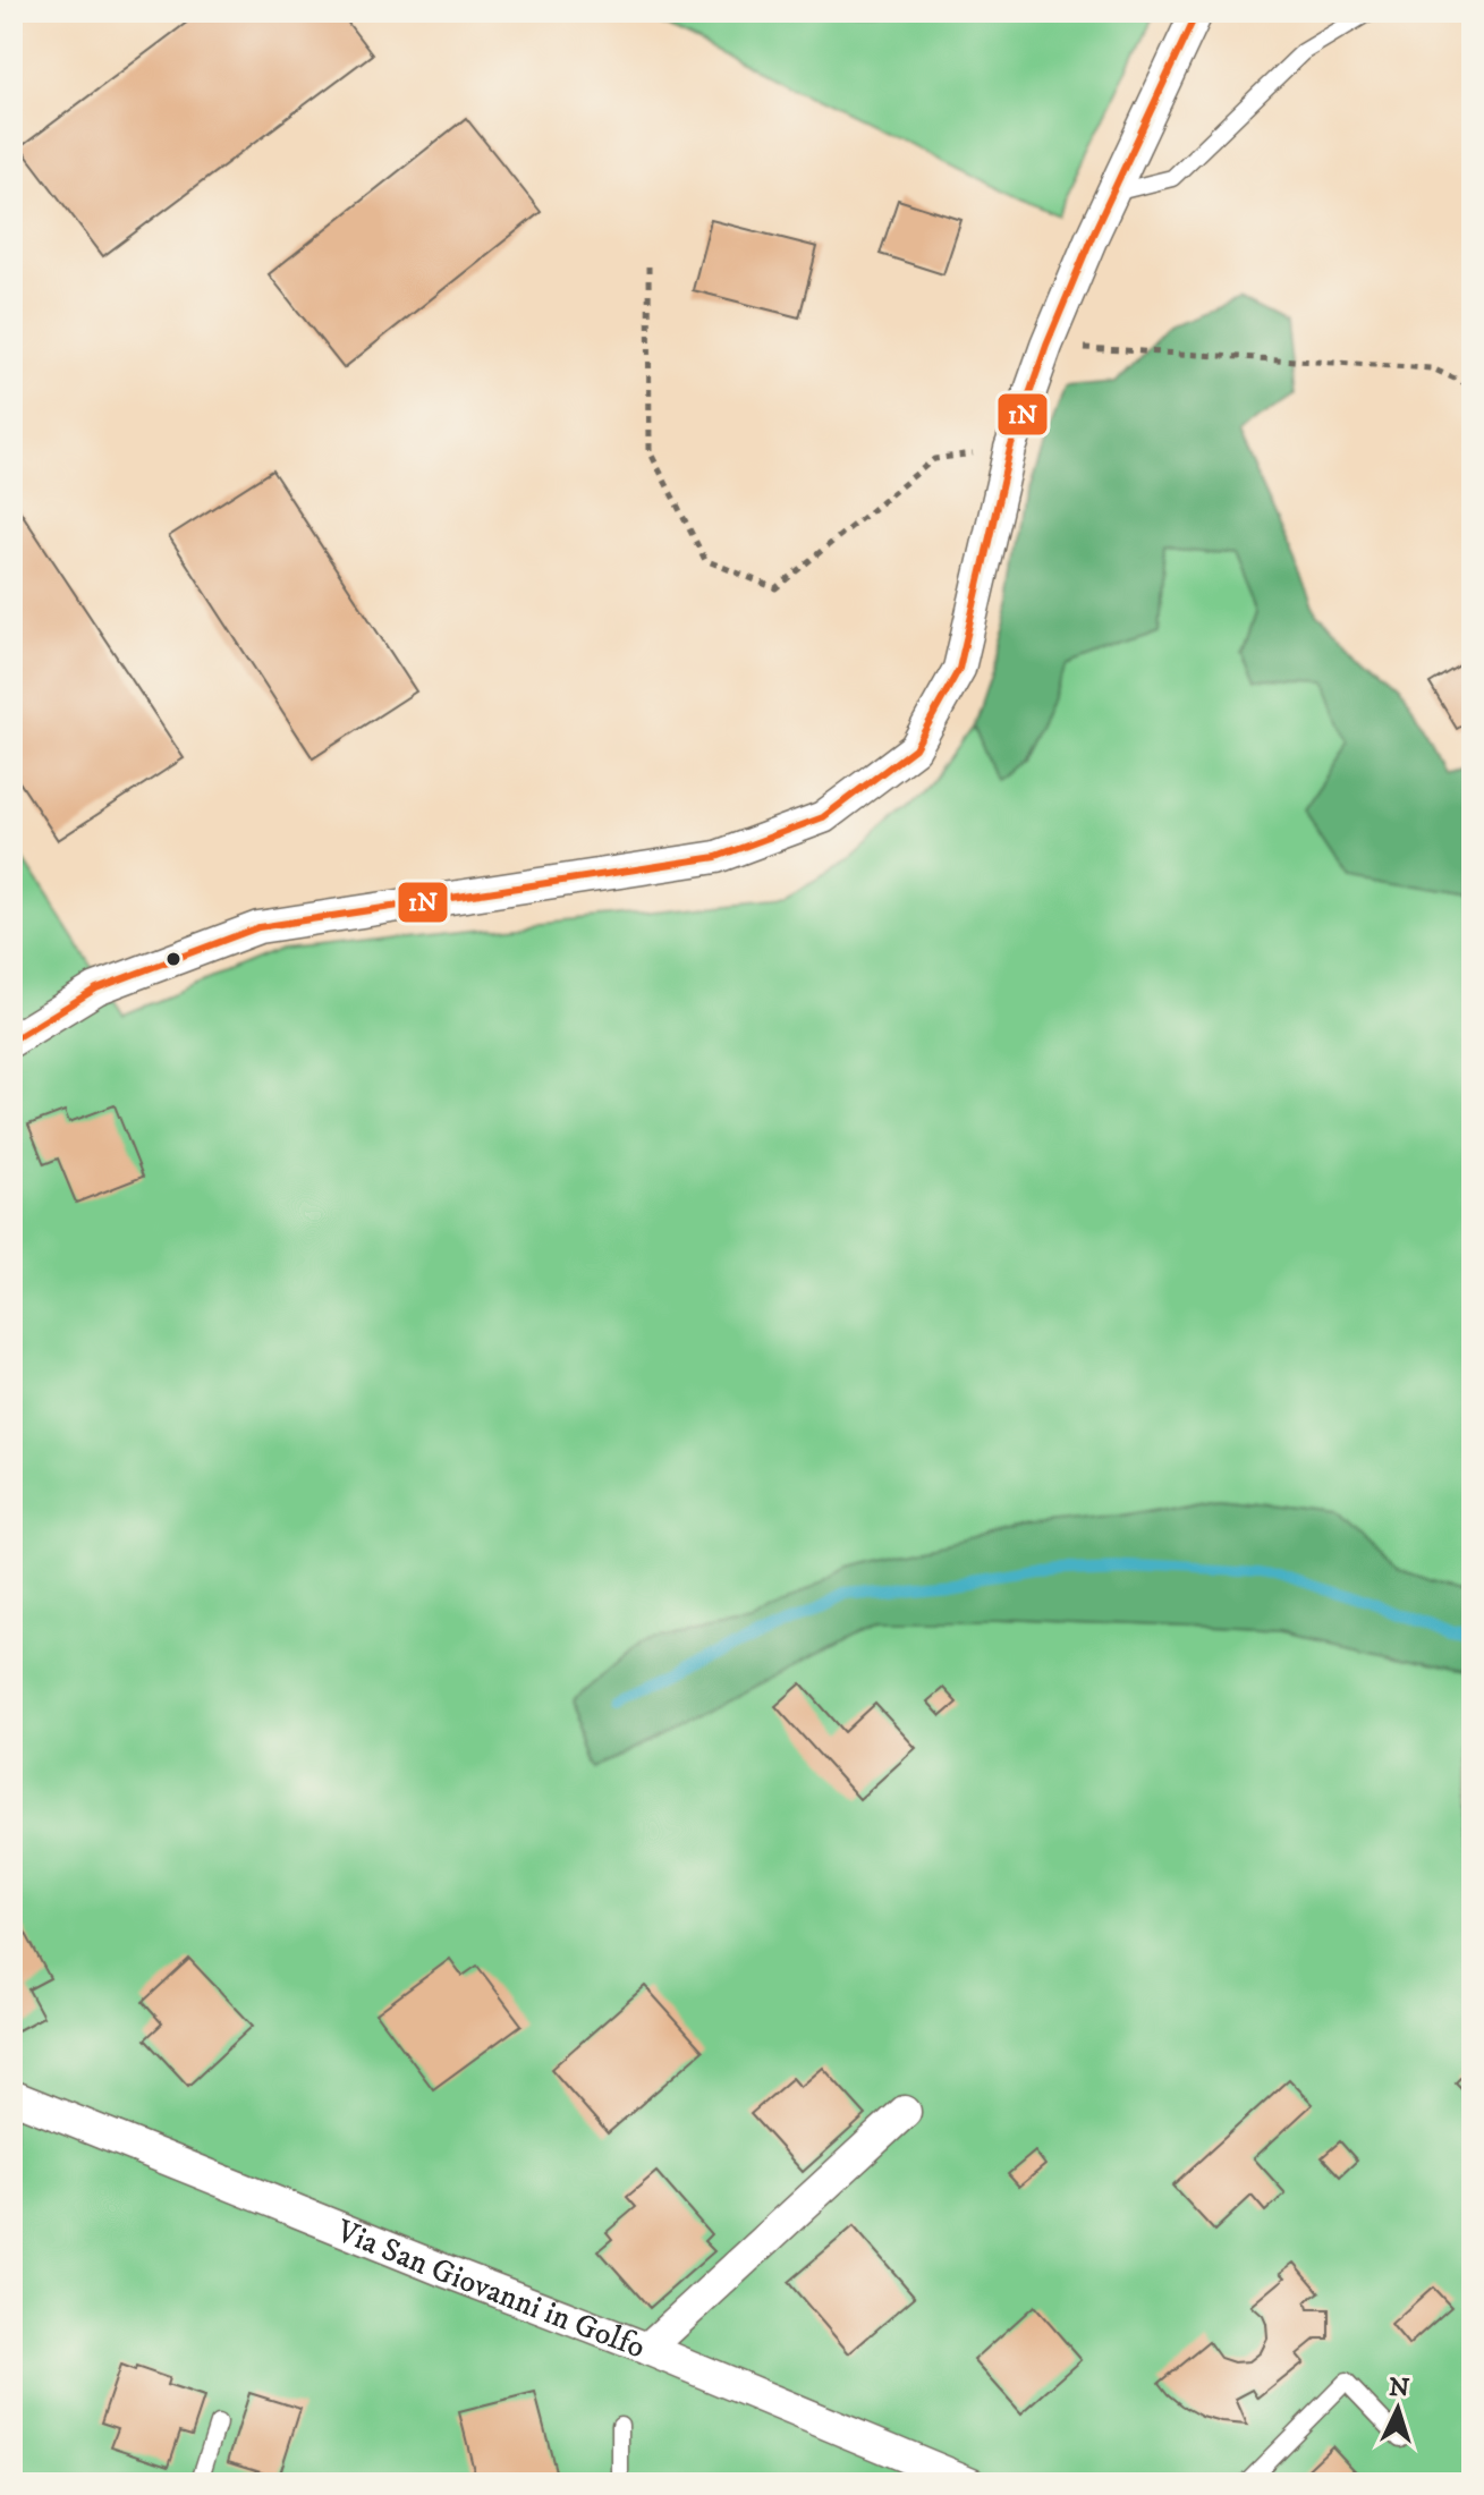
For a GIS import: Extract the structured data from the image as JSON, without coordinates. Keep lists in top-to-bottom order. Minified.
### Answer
{"streets":{"street":["Via San Giovanni in Golfo"]},"lines":["transit line 1N"],"north":"top"}
